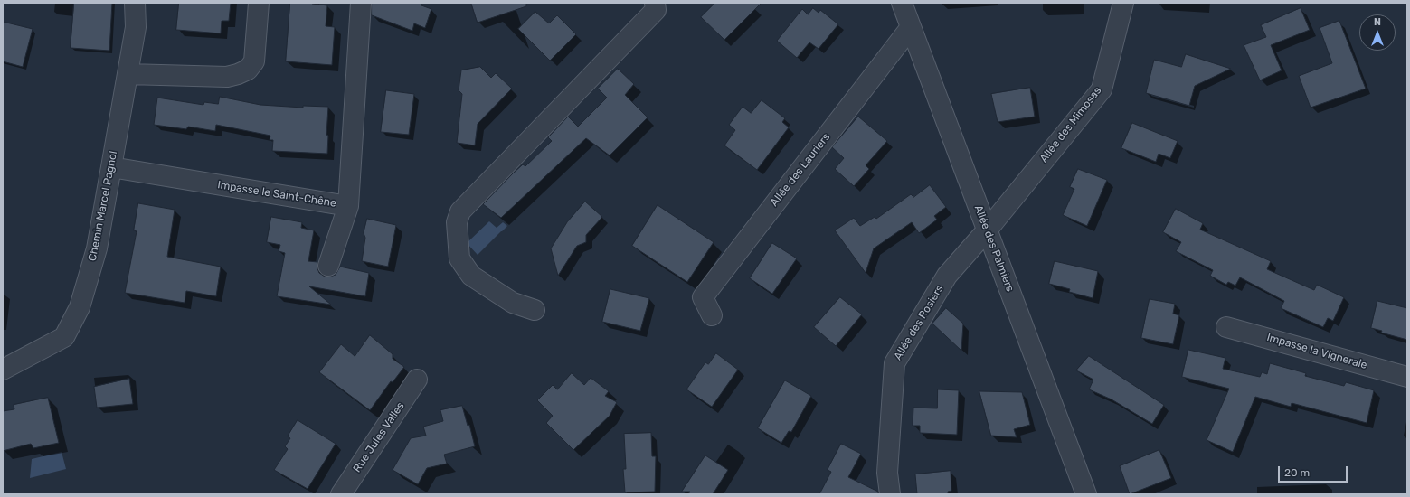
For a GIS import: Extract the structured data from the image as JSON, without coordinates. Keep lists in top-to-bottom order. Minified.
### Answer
{"streets":{"street":["Allée des Mimosas","Allée des Lauriers","Impasse le Saint-Chêne","Chemin Marcel Pagnol","Allée des Palmiers","Allée des Rosiers","Impasse la Vigneraie","Rue Jules Valles"]},"crossings":[["Allée des Mimosas","Allée des Palmiers"],["Allée des Mimosas","Allée des Rosiers"],["Allée des Lauriers","Allée des Palmiers"],["Impasse le Saint-Chêne","Chemin Marcel Pagnol"],["Allée des Palmiers","Allée des Rosiers"]],"scale_bar":"20 m","north":"top"}
